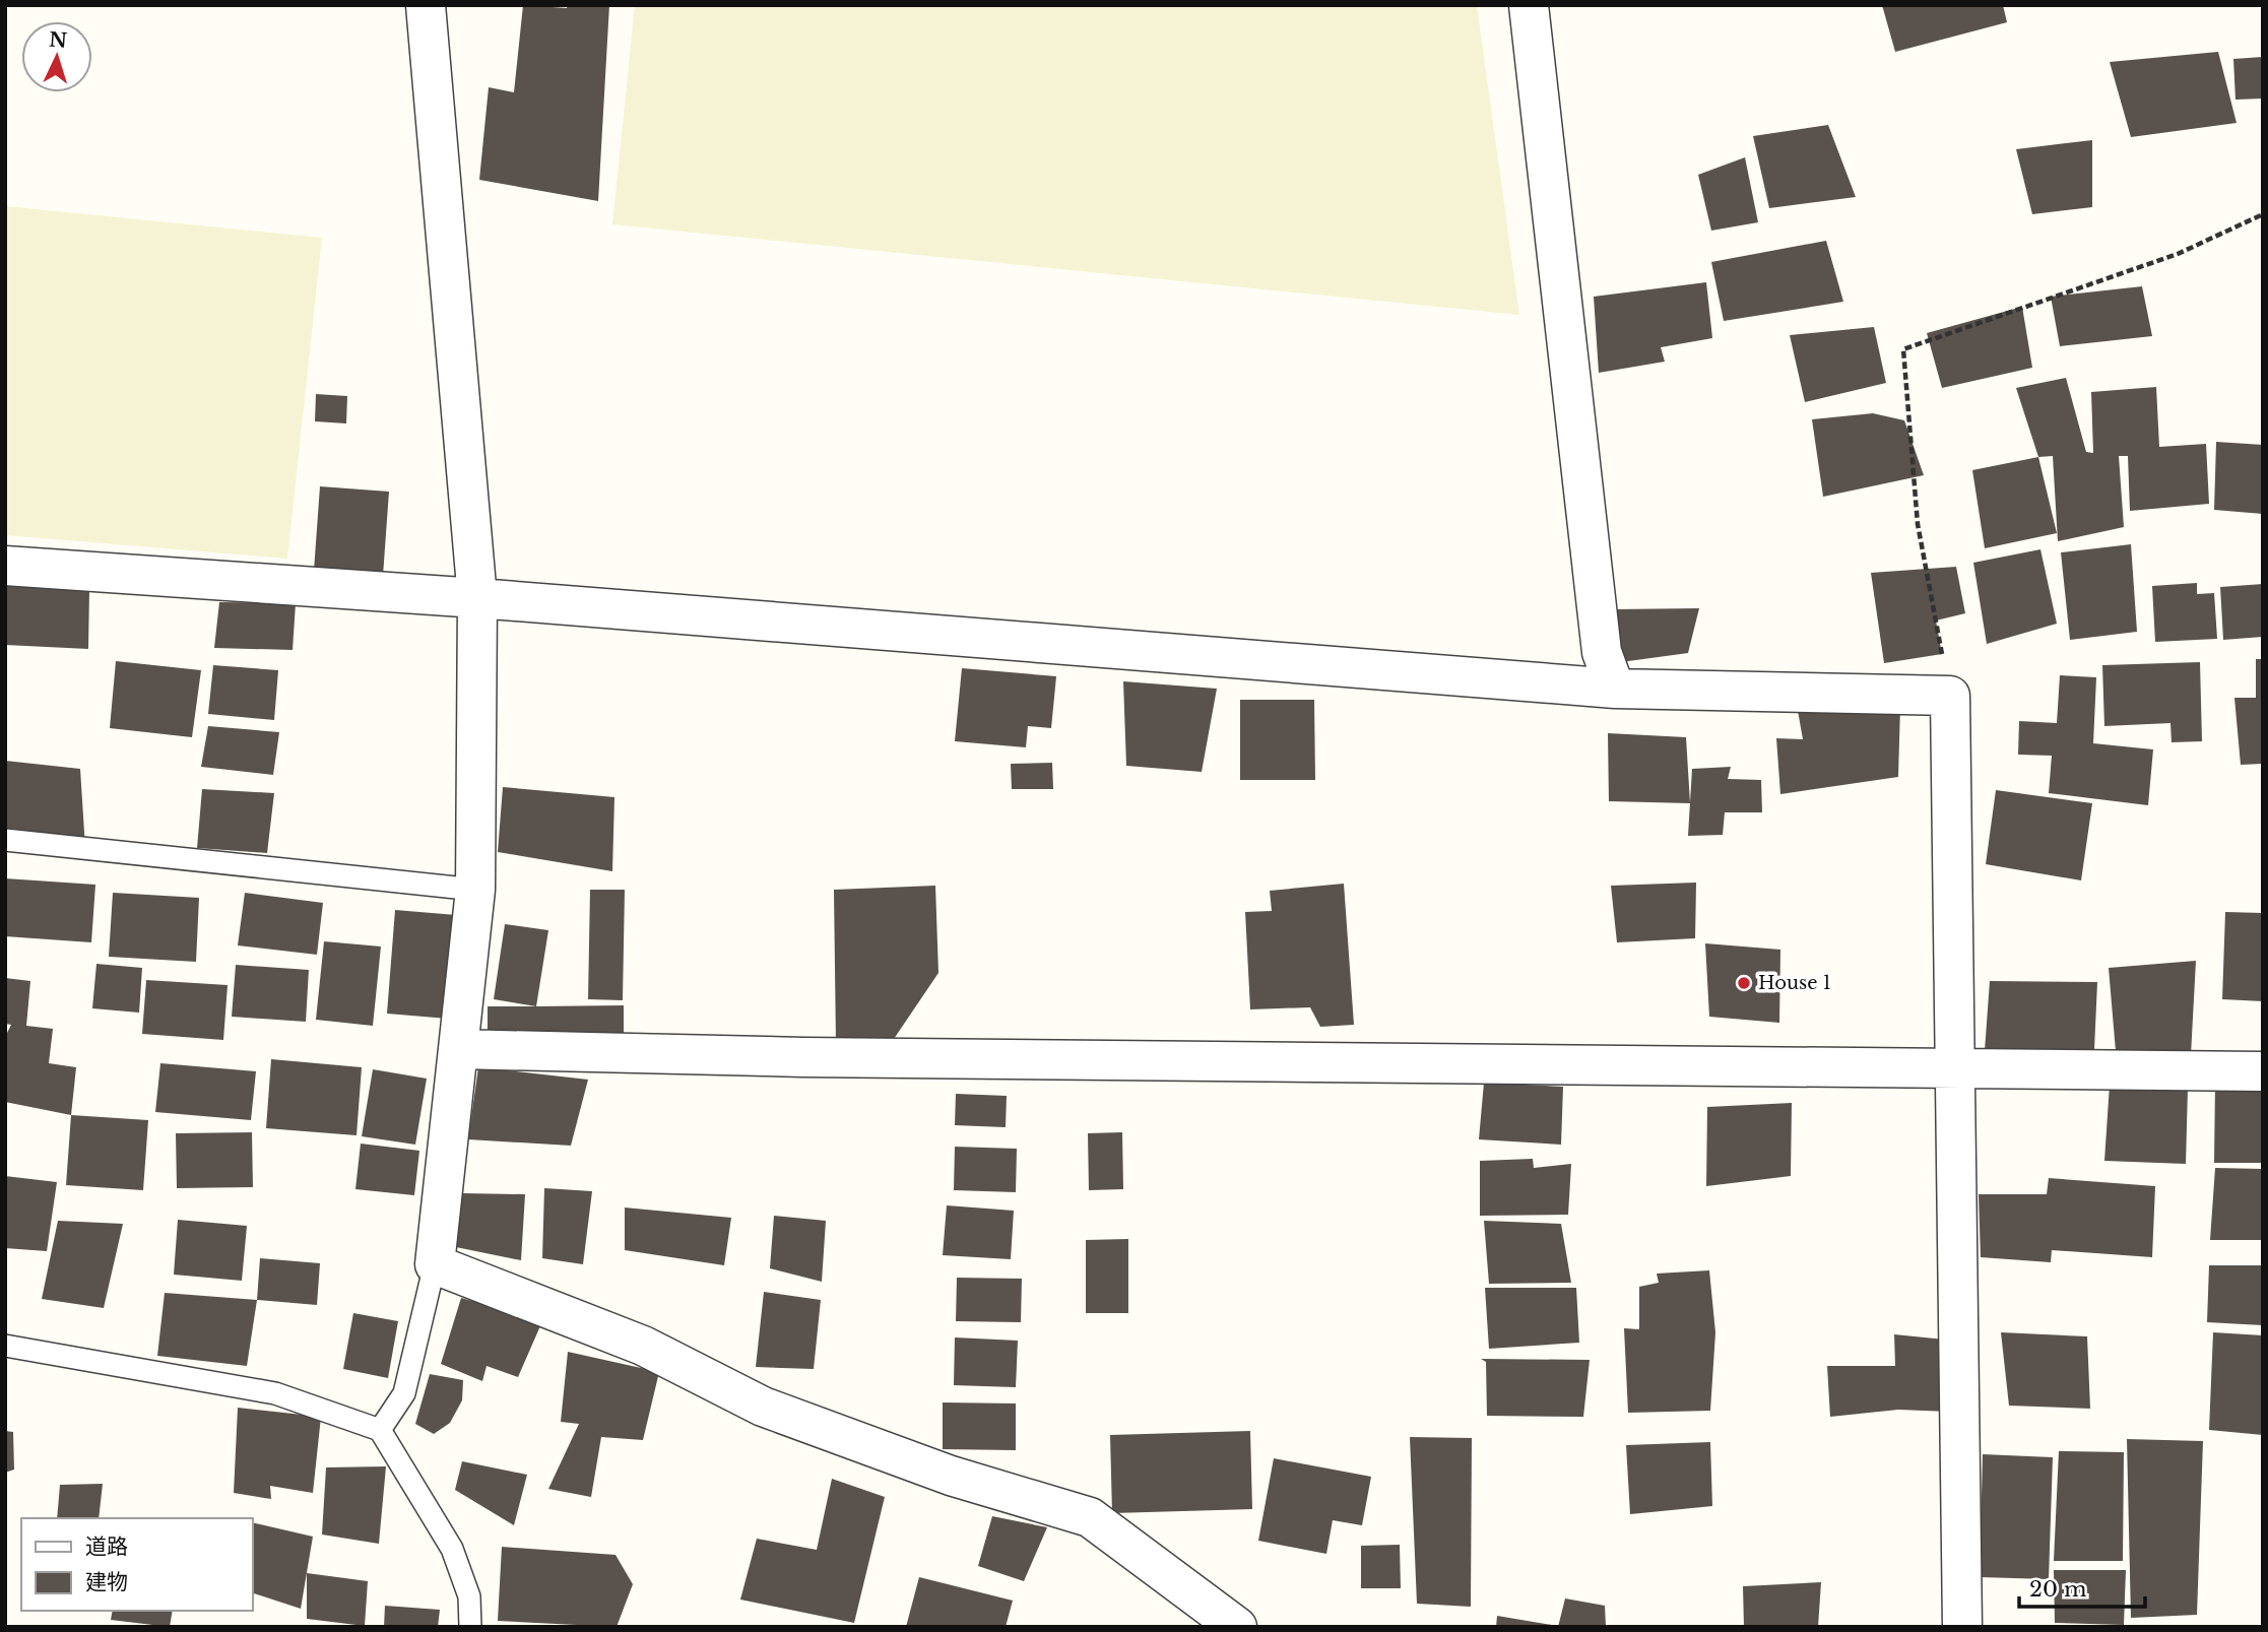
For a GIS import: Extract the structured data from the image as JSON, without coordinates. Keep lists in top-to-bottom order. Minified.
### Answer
{"places":["House 1"],"legend":["道路","建物"],"scale_bar":"20 m","north":"top"}
